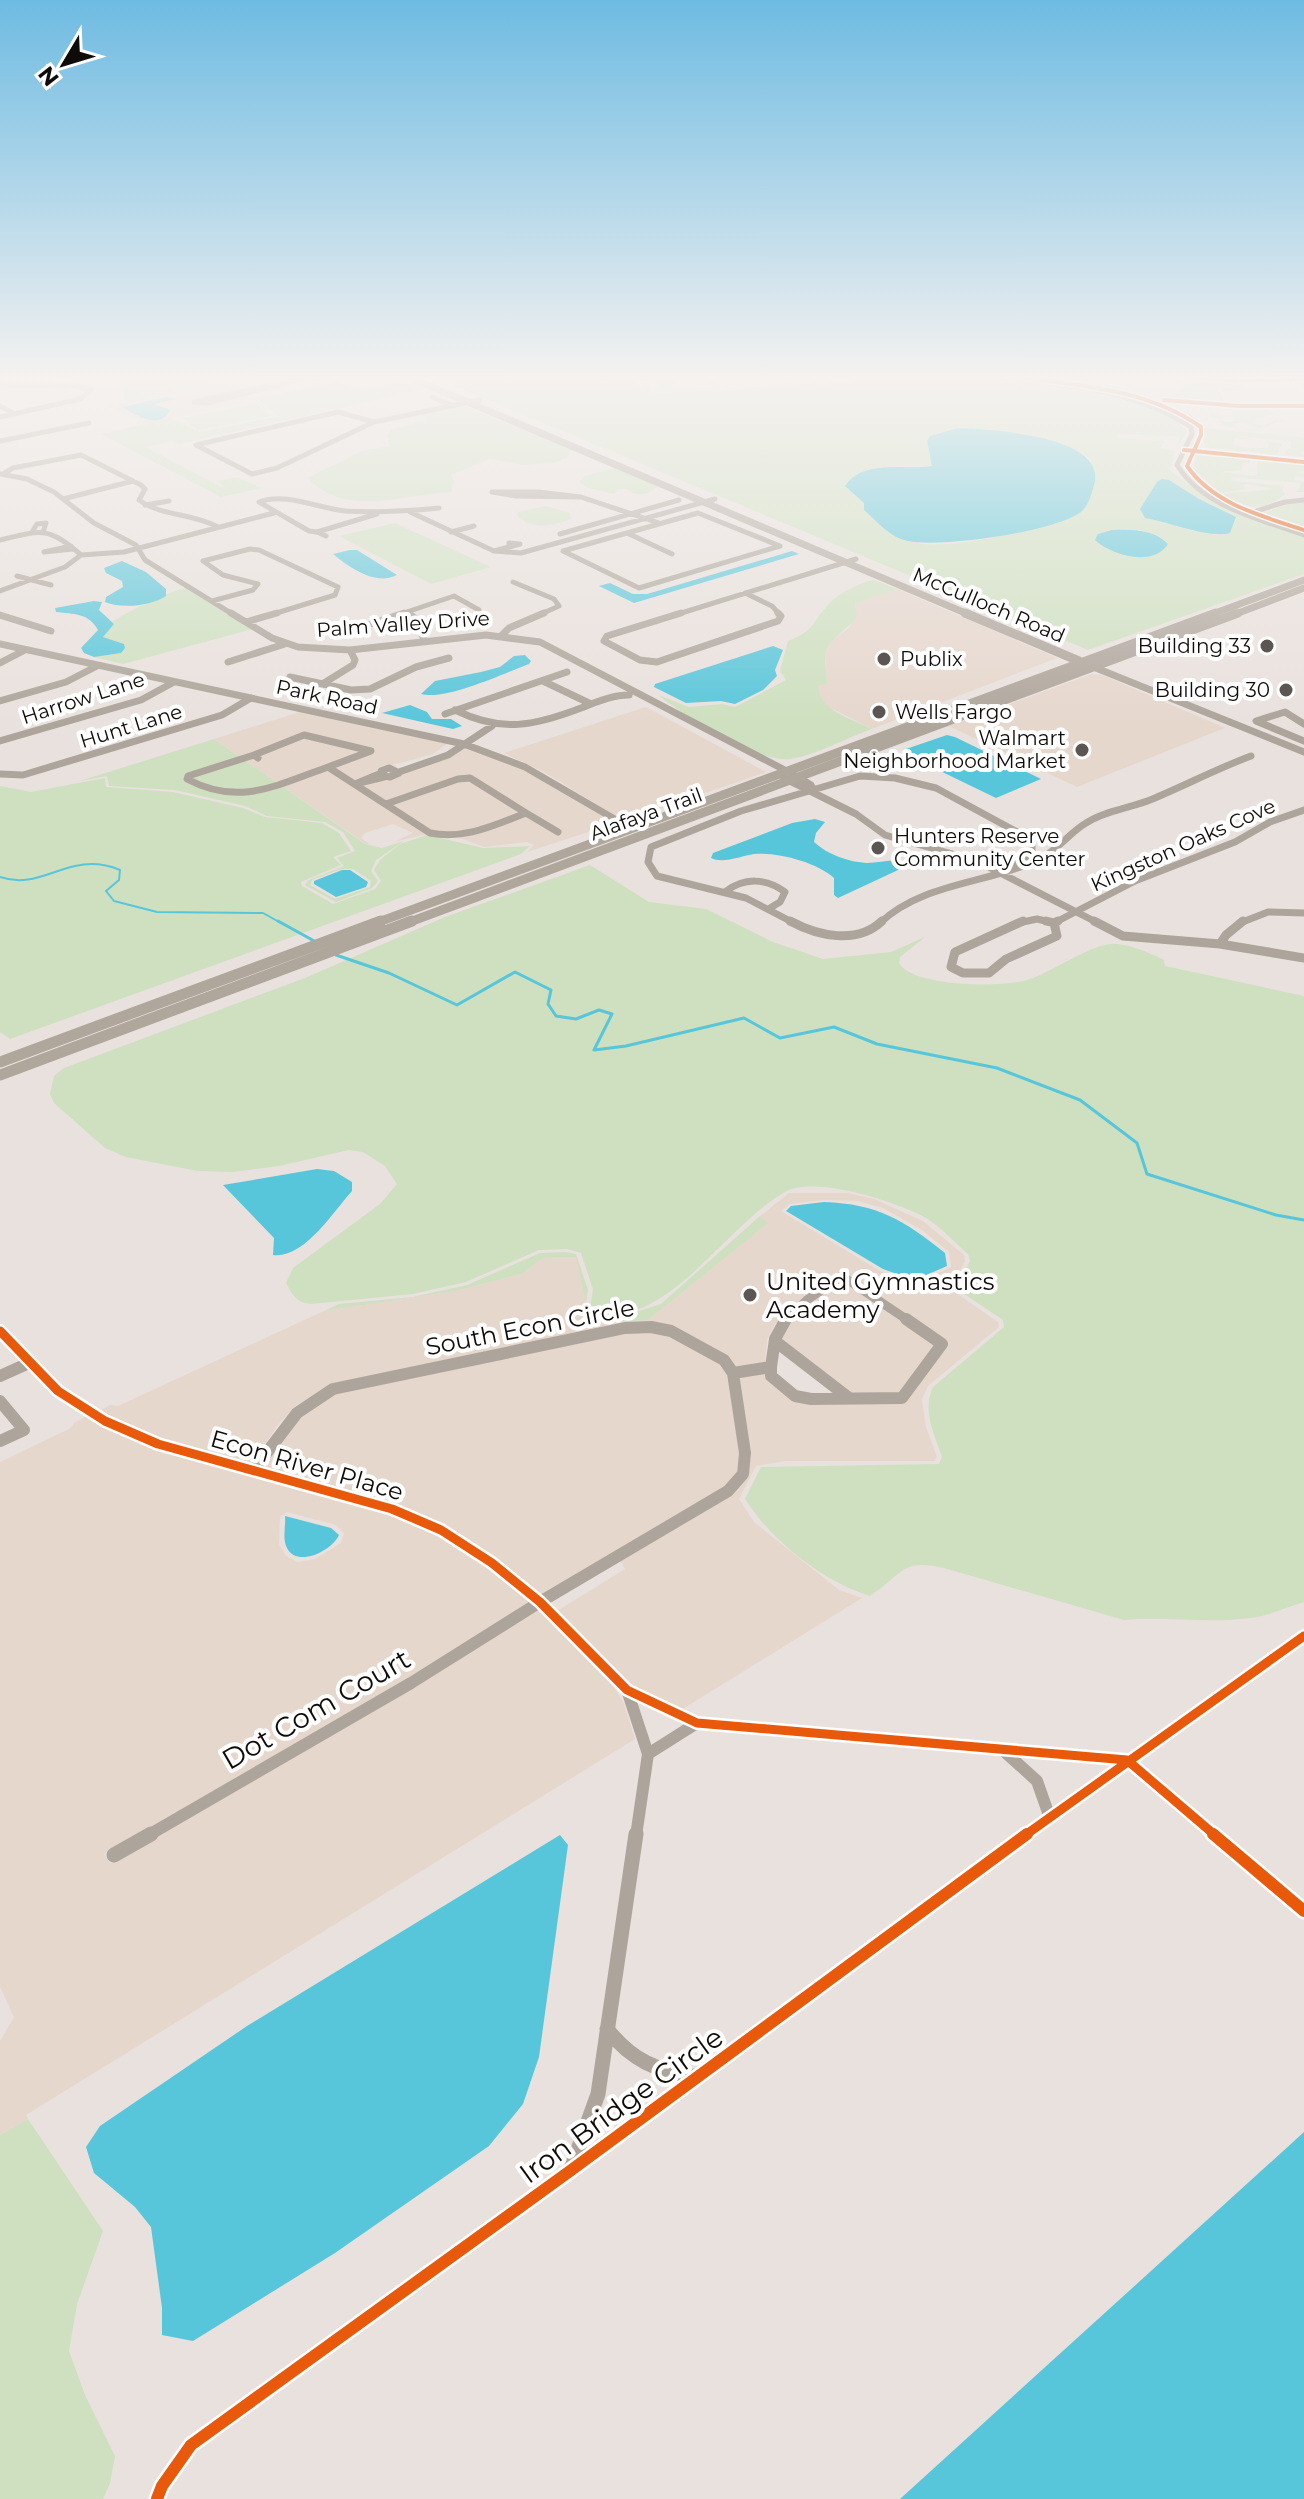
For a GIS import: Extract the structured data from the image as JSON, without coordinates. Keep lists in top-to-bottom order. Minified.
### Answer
{"streets":{"main road":["McCulloch Road","Alafaya Trail"],"street":["Palm Valley Drive","Park Road","Harrow Lane","Hunt Lane","Kingston Oaks Cove","South Econ Circle","Econ River Place","Dot Com Court","Iron Bridge Circle"]},"crossings":[["McCulloch Road","Alafaya Trail"],["Palm Valley Drive","Alafaya Trail"],["Palm Valley Drive","Kingston Oaks Cove"],["Park Road","Harrow Lane"],["Park Road","Hunt Lane"],["Park Road","Alafaya Trail"],["South Econ Circle","Econ River Place"],["Econ River Place","Dot Com Court"]],"places":["Building 33","Publix","Building 30","Wells Fargo","Walmart Neighborhood Market","Hunters Reserve Community Center","United Gymnastics Academy"],"north":"bottom left"}
